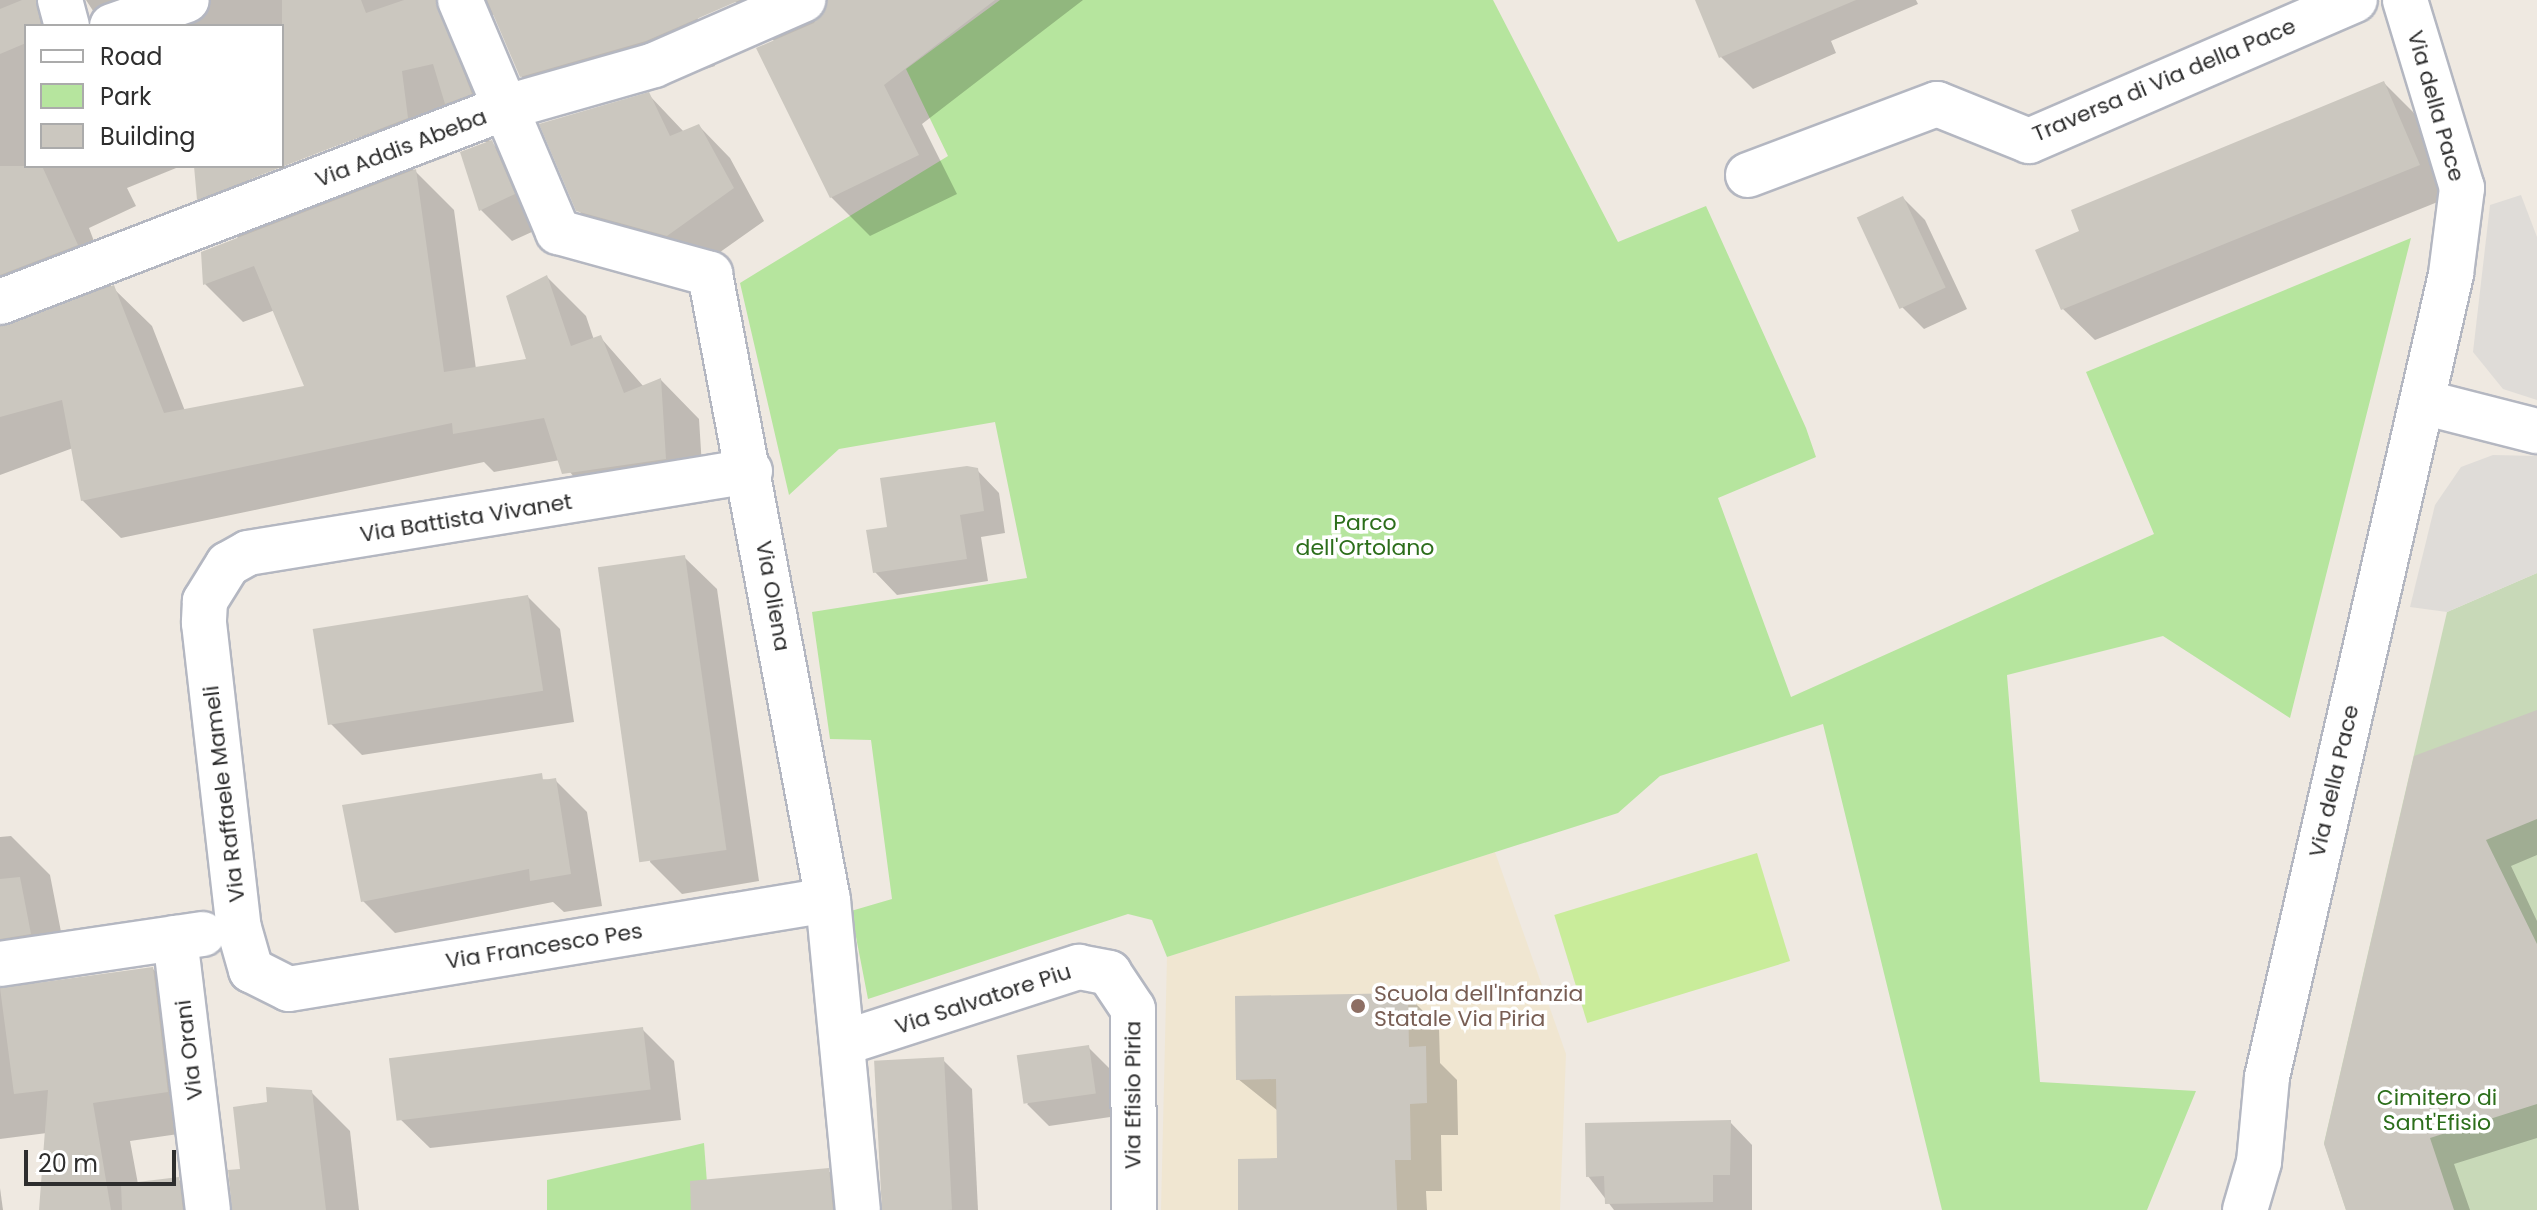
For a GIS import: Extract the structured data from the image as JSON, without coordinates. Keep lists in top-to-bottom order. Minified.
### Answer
{"streets":{"street":["Traversa di Via della Pace","Via della Pace","Via Addis Abeba","Via Battista Vivanet","Via Oliena","Via Raffaele Mameli","Via Francesco Pes","Via Salvatore Piu","Via Orani","Via Efisio Piria"]},"crossings":[["Via Addis Abeba","Via Oliena"],["Via Battista Vivanet","Via Oliena"],["Via Battista Vivanet","Via Raffaele Mameli"],["Via Oliena","Via Francesco Pes"],["Via Oliena","Via Salvatore Piu"],["Via Raffaele Mameli","Via Francesco Pes"],["Via Salvatore Piu","Via Efisio Piria"]],"parks":["Parco dell'Ortolano","Cimitero di Sant'Efisio"],"places":["Scuola dell'Infanzia Statale Via Piria"],"legend":["Road","Park","Building"],"scale_bar":"20 m"}
